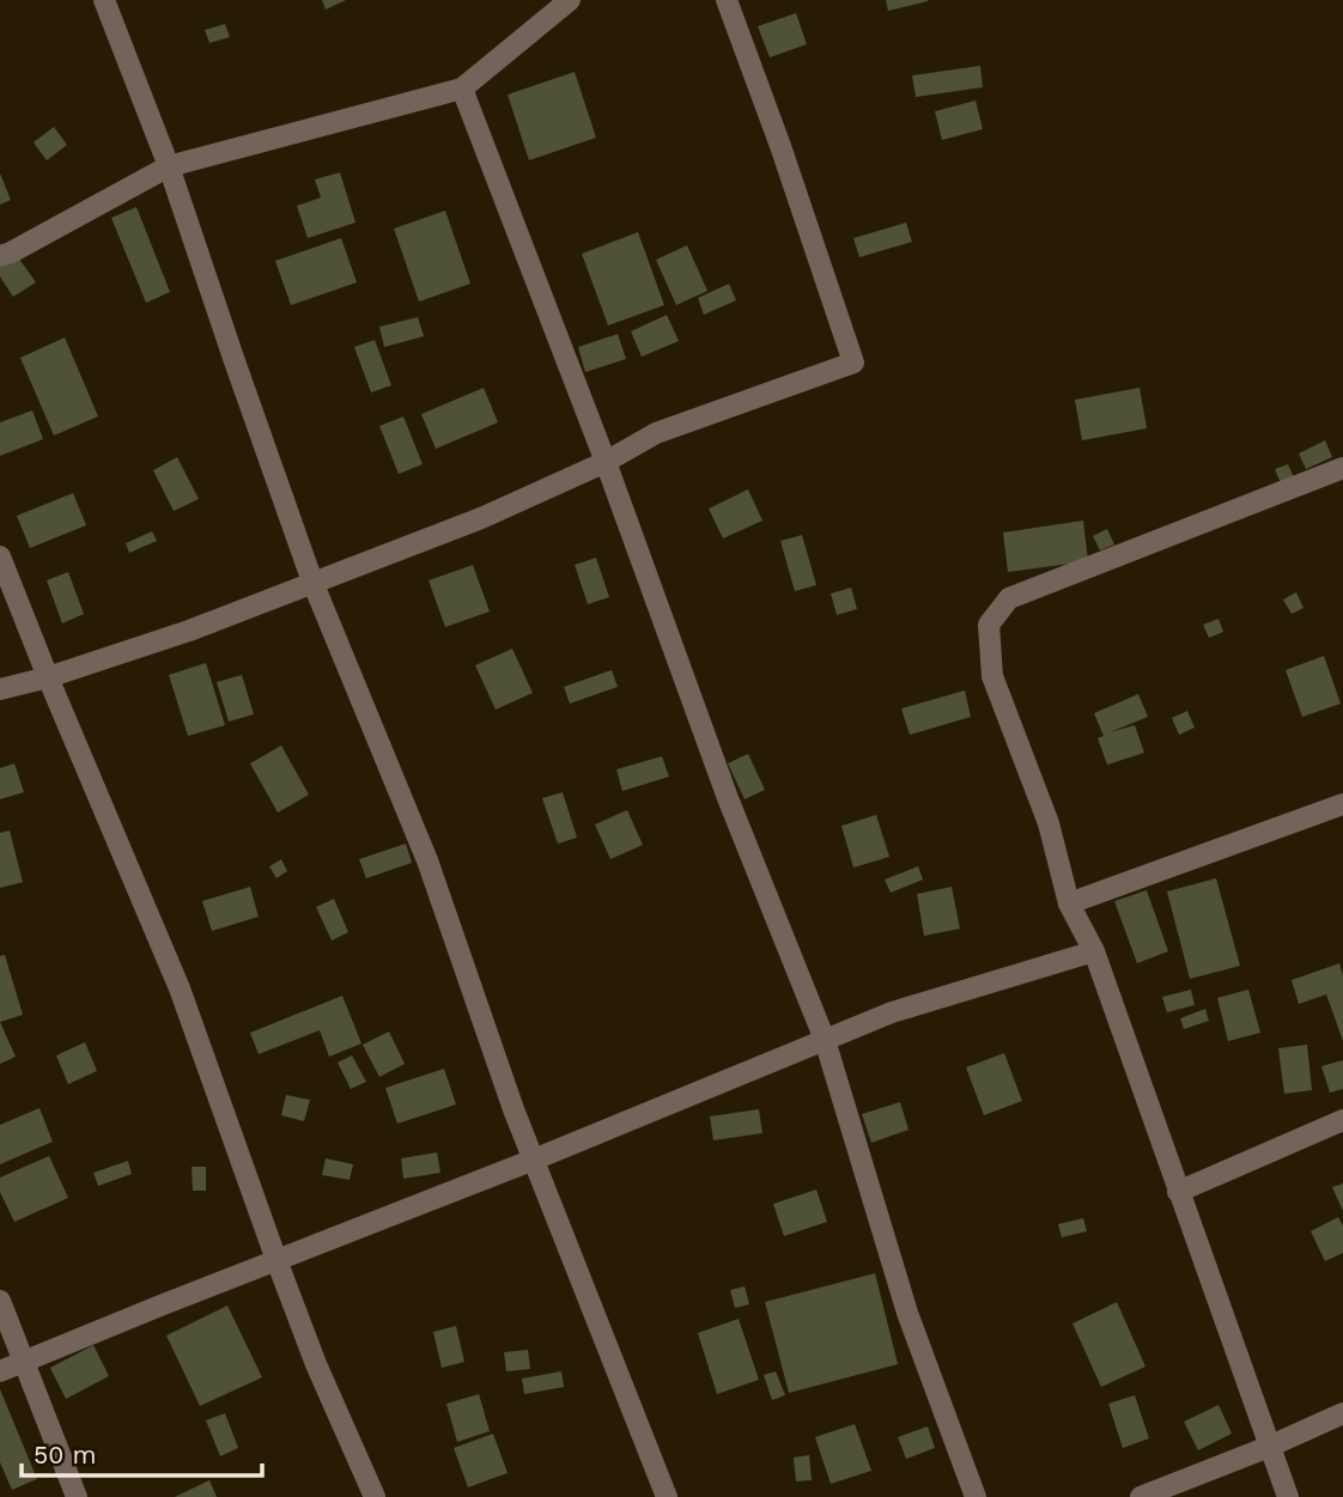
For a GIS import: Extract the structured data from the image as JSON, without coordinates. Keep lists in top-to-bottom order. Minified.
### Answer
{"scale_bar":"50 m"}
